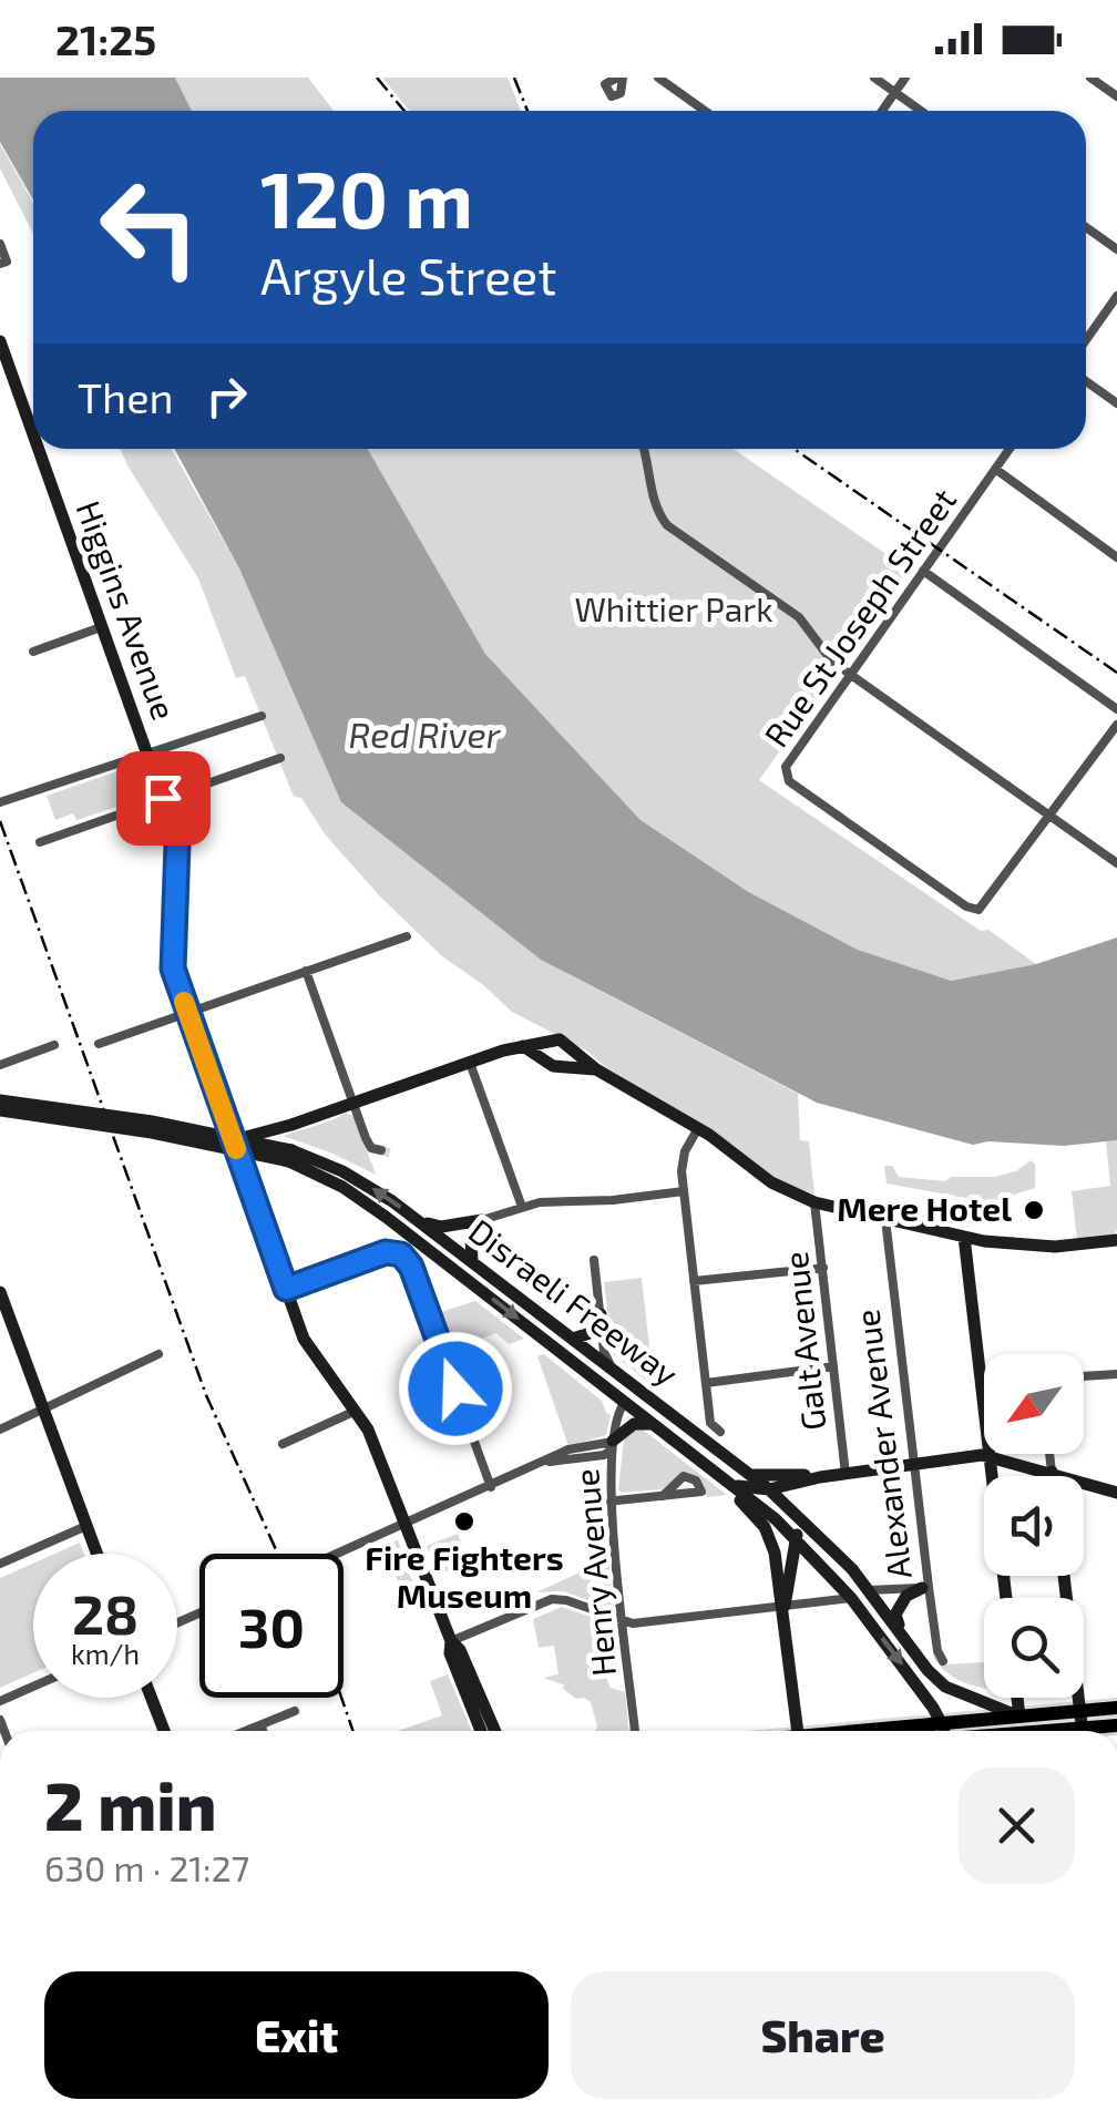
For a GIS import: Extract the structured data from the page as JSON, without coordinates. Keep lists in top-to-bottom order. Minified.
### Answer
{"streets":{"main road":["Higgins Avenue","Disraeli Freeway"],"street":["Rue St Joseph Street","Galt Avenue","Alexander Avenue","Henry Avenue"]},"crossings":[["Disraeli Freeway","Henry Avenue"]],"water":["Red River"],"parks":["Whittier Park"],"places":["Mere Hotel","Fire Fighters Museum"],"north":"bottom left","page":{"status":"21:25","turn":["120 m","Argyle Street"],"then":"Then","speed":"28 km/h","limit":"30","heading":["2 min","630 m · 21:27"],"buttons":["Exit","Share"]}}
